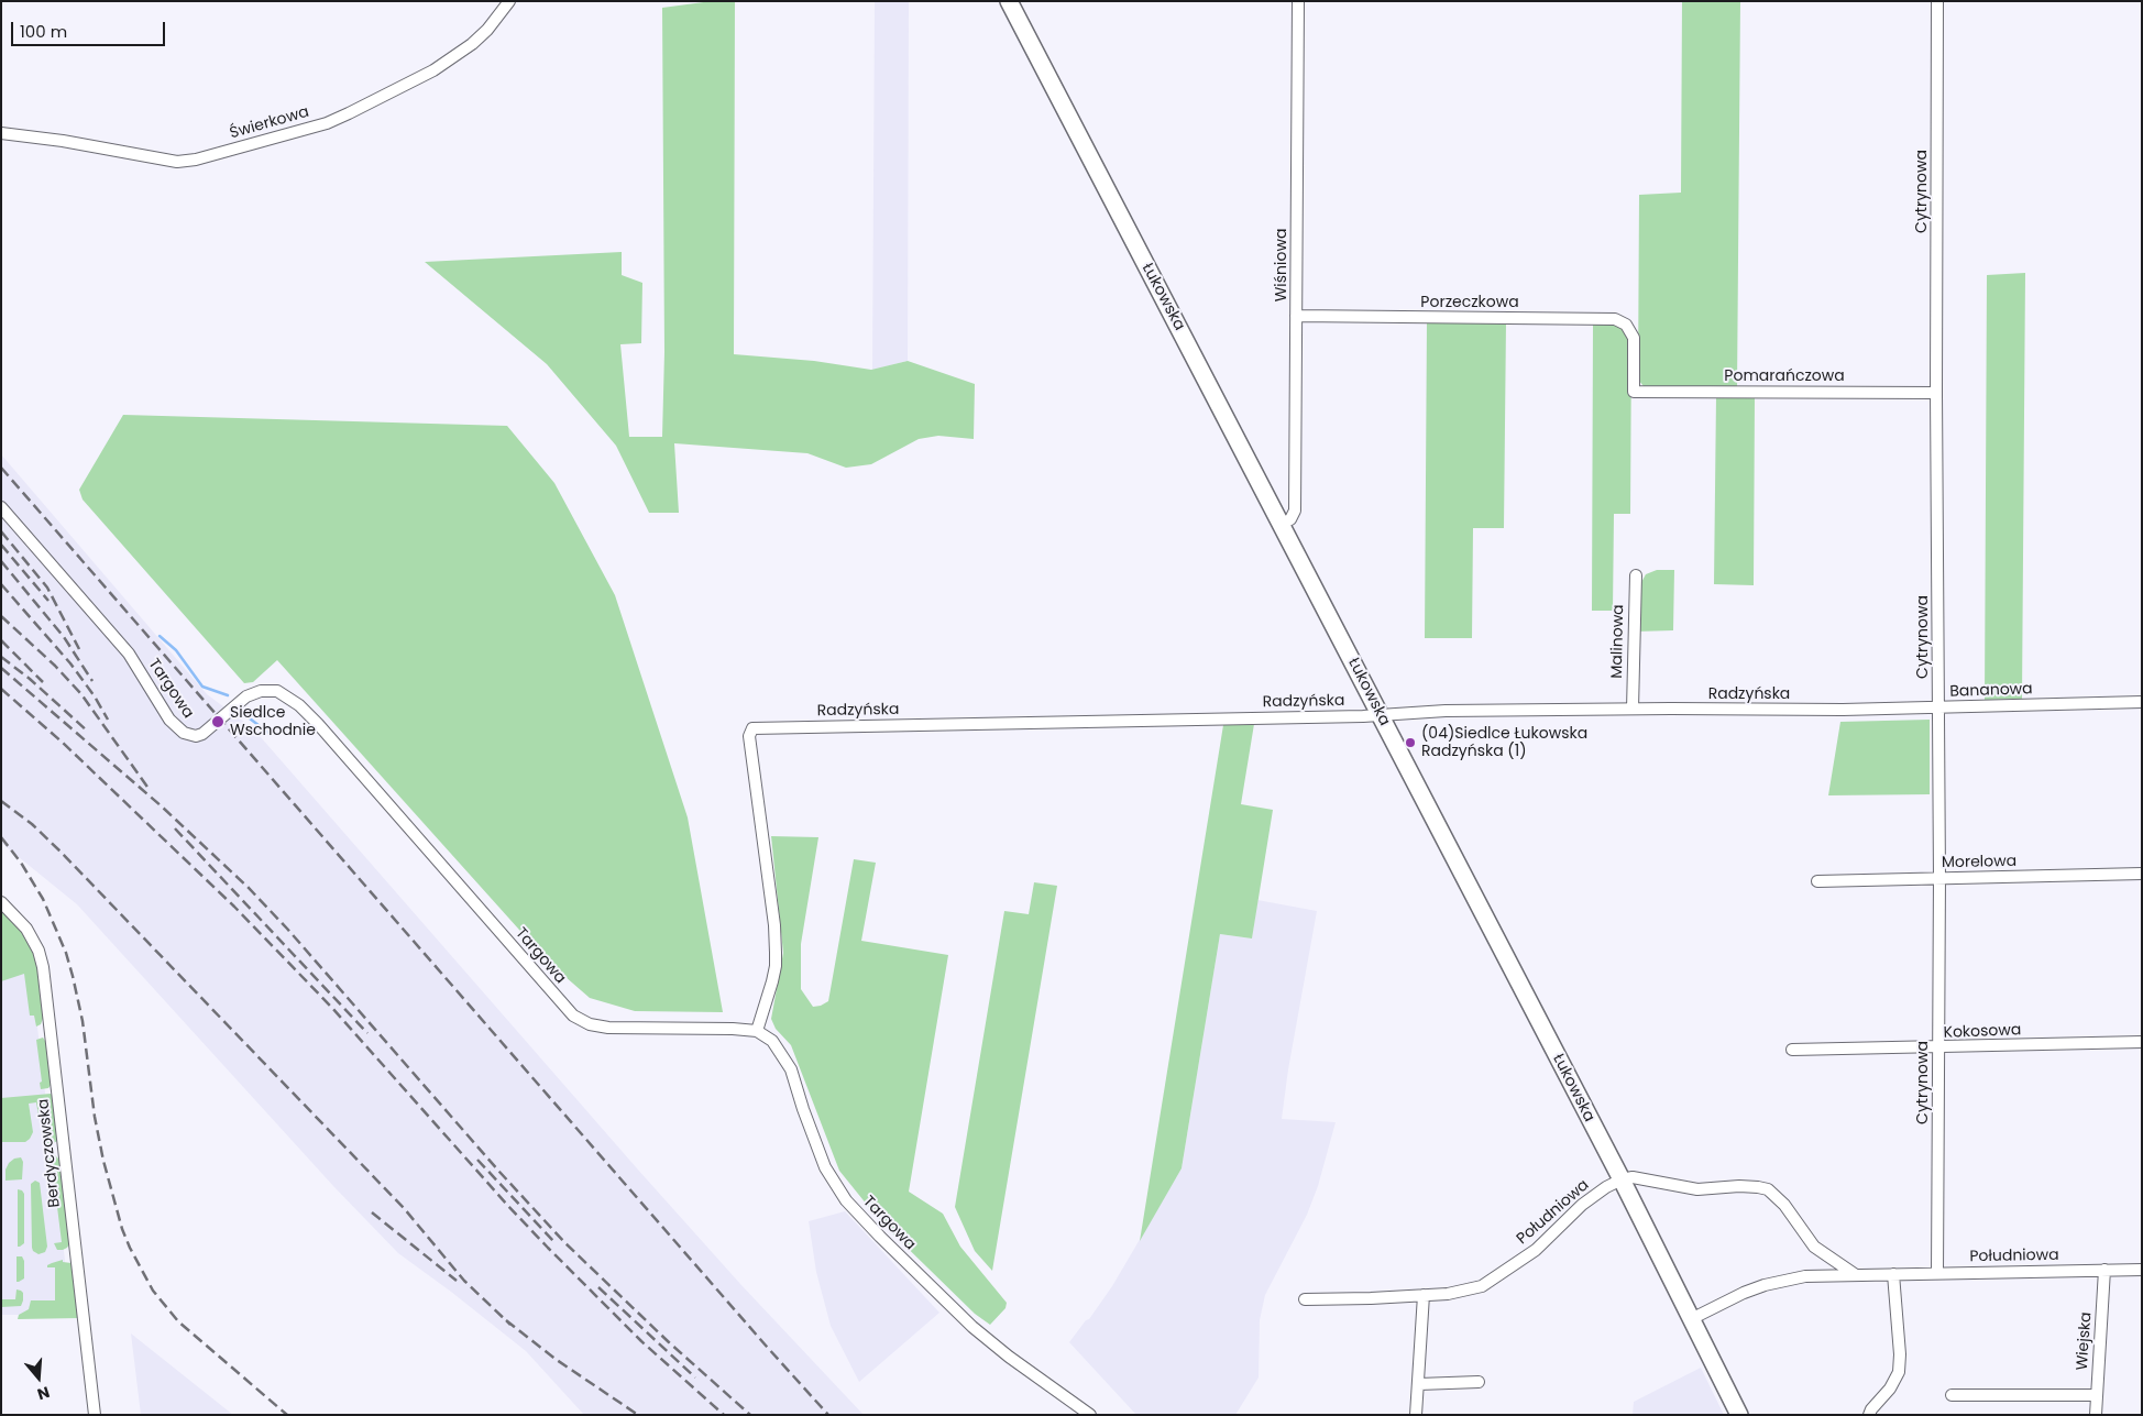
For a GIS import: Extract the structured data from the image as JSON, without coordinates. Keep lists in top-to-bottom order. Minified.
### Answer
{"streets":{"main road":["Łukowska"],"street":["Świerkowa","Cytrynowa","Wiśniowa","Porzeczkowa","Pomarańczowa","Malinowa","Targowa","Bananowa","Radzyńska","Morelowa","Kokosowa","Berdyczowska","Południowa","Wiejska"]},"crossings":[["Cytrynowa","Pomarańczowa"],["Cytrynowa","Bananowa"],["Cytrynowa","Morelowa"],["Cytrynowa","Kokosowa"],["Cytrynowa","Południowa"],["Wiśniowa","Łukowska"],["Wiśniowa","Porzeczkowa"],["Łukowska","Radzyńska"],["Łukowska","Południowa"],["Porzeczkowa","Pomarańczowa"],["Malinowa","Radzyńska"],["Targowa","Radzyńska"],["Bananowa","Radzyńska"],["Południowa","Wiejska"]],"places":["Siedlce Wschodnie","(04)Siedlce Łukowska Radzyńska (1)"],"scale_bar":"100 m","north":"bottom"}
